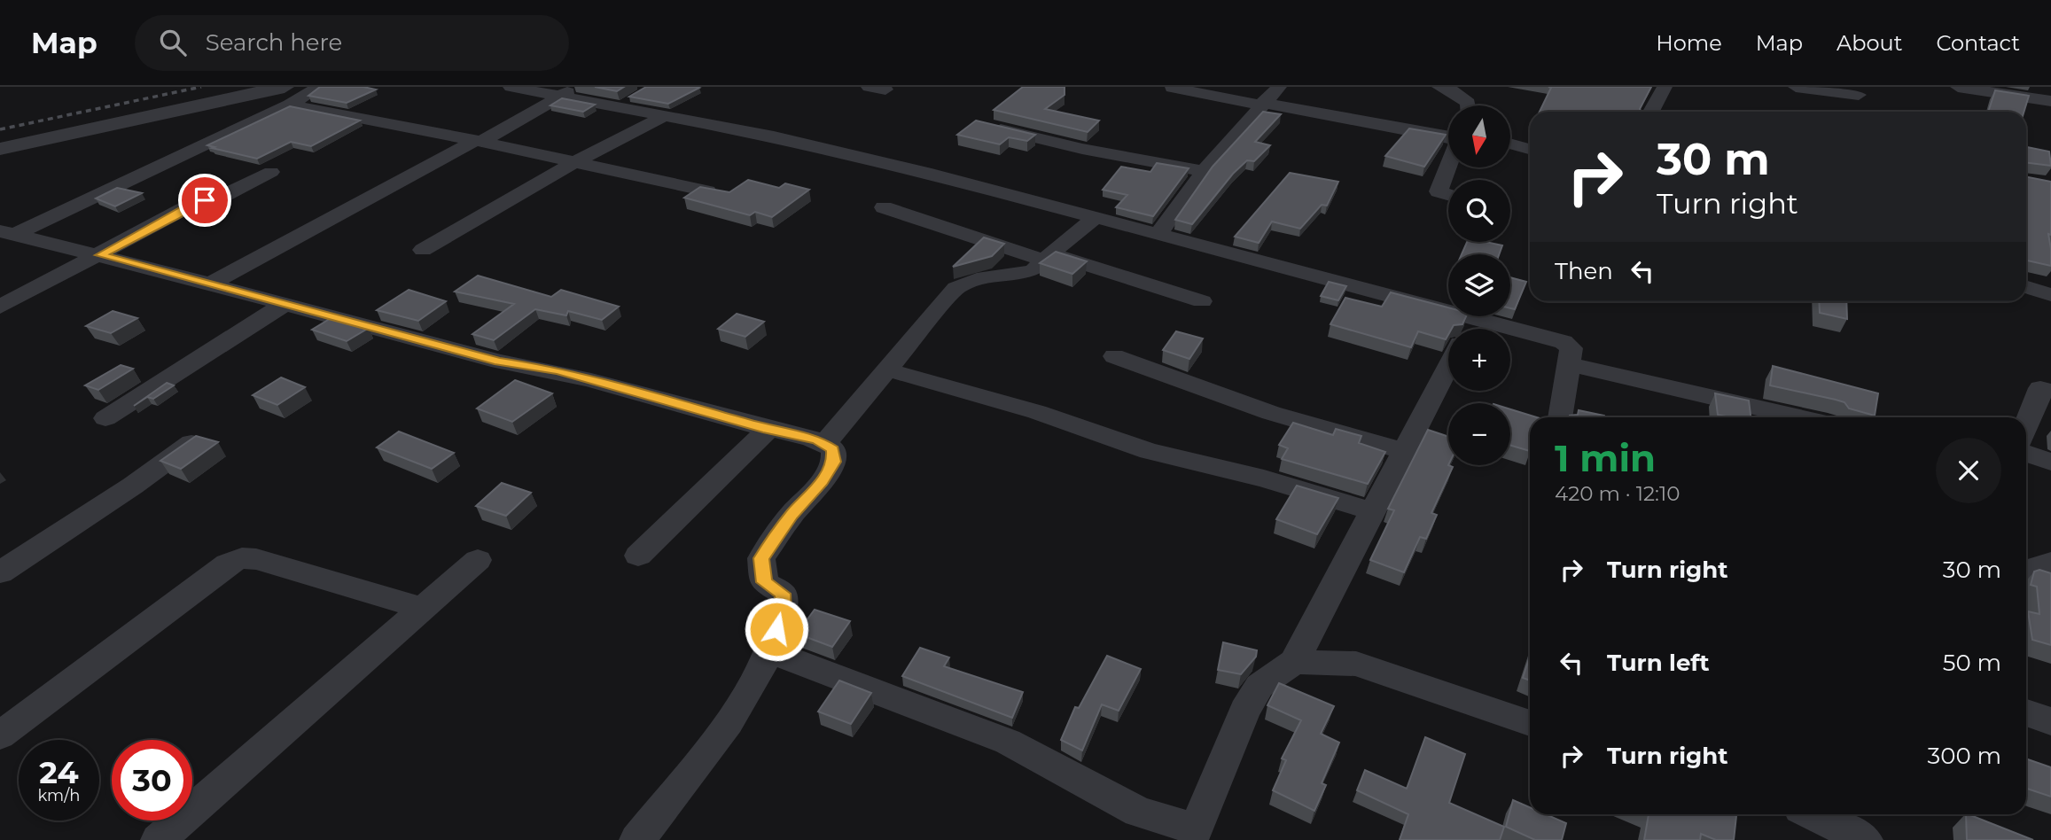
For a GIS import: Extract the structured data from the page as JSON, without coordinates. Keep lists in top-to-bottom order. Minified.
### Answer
{"north":"bottom","page":{"header":"Map","search":"Search here","nav":["Home","Map","About","Contact"],"map_buttons":["+","−"],"turn":["30 m","Turn right"],"then":"Then","heading":["1 min","420 m · 12:10"],"list":[{"name":"Turn right","value":"30 m"},{"name":"Turn left","value":"50 m"},{"name":"Turn right","value":"300 m"}],"speed":"24 km/h","limit":"30"}}
